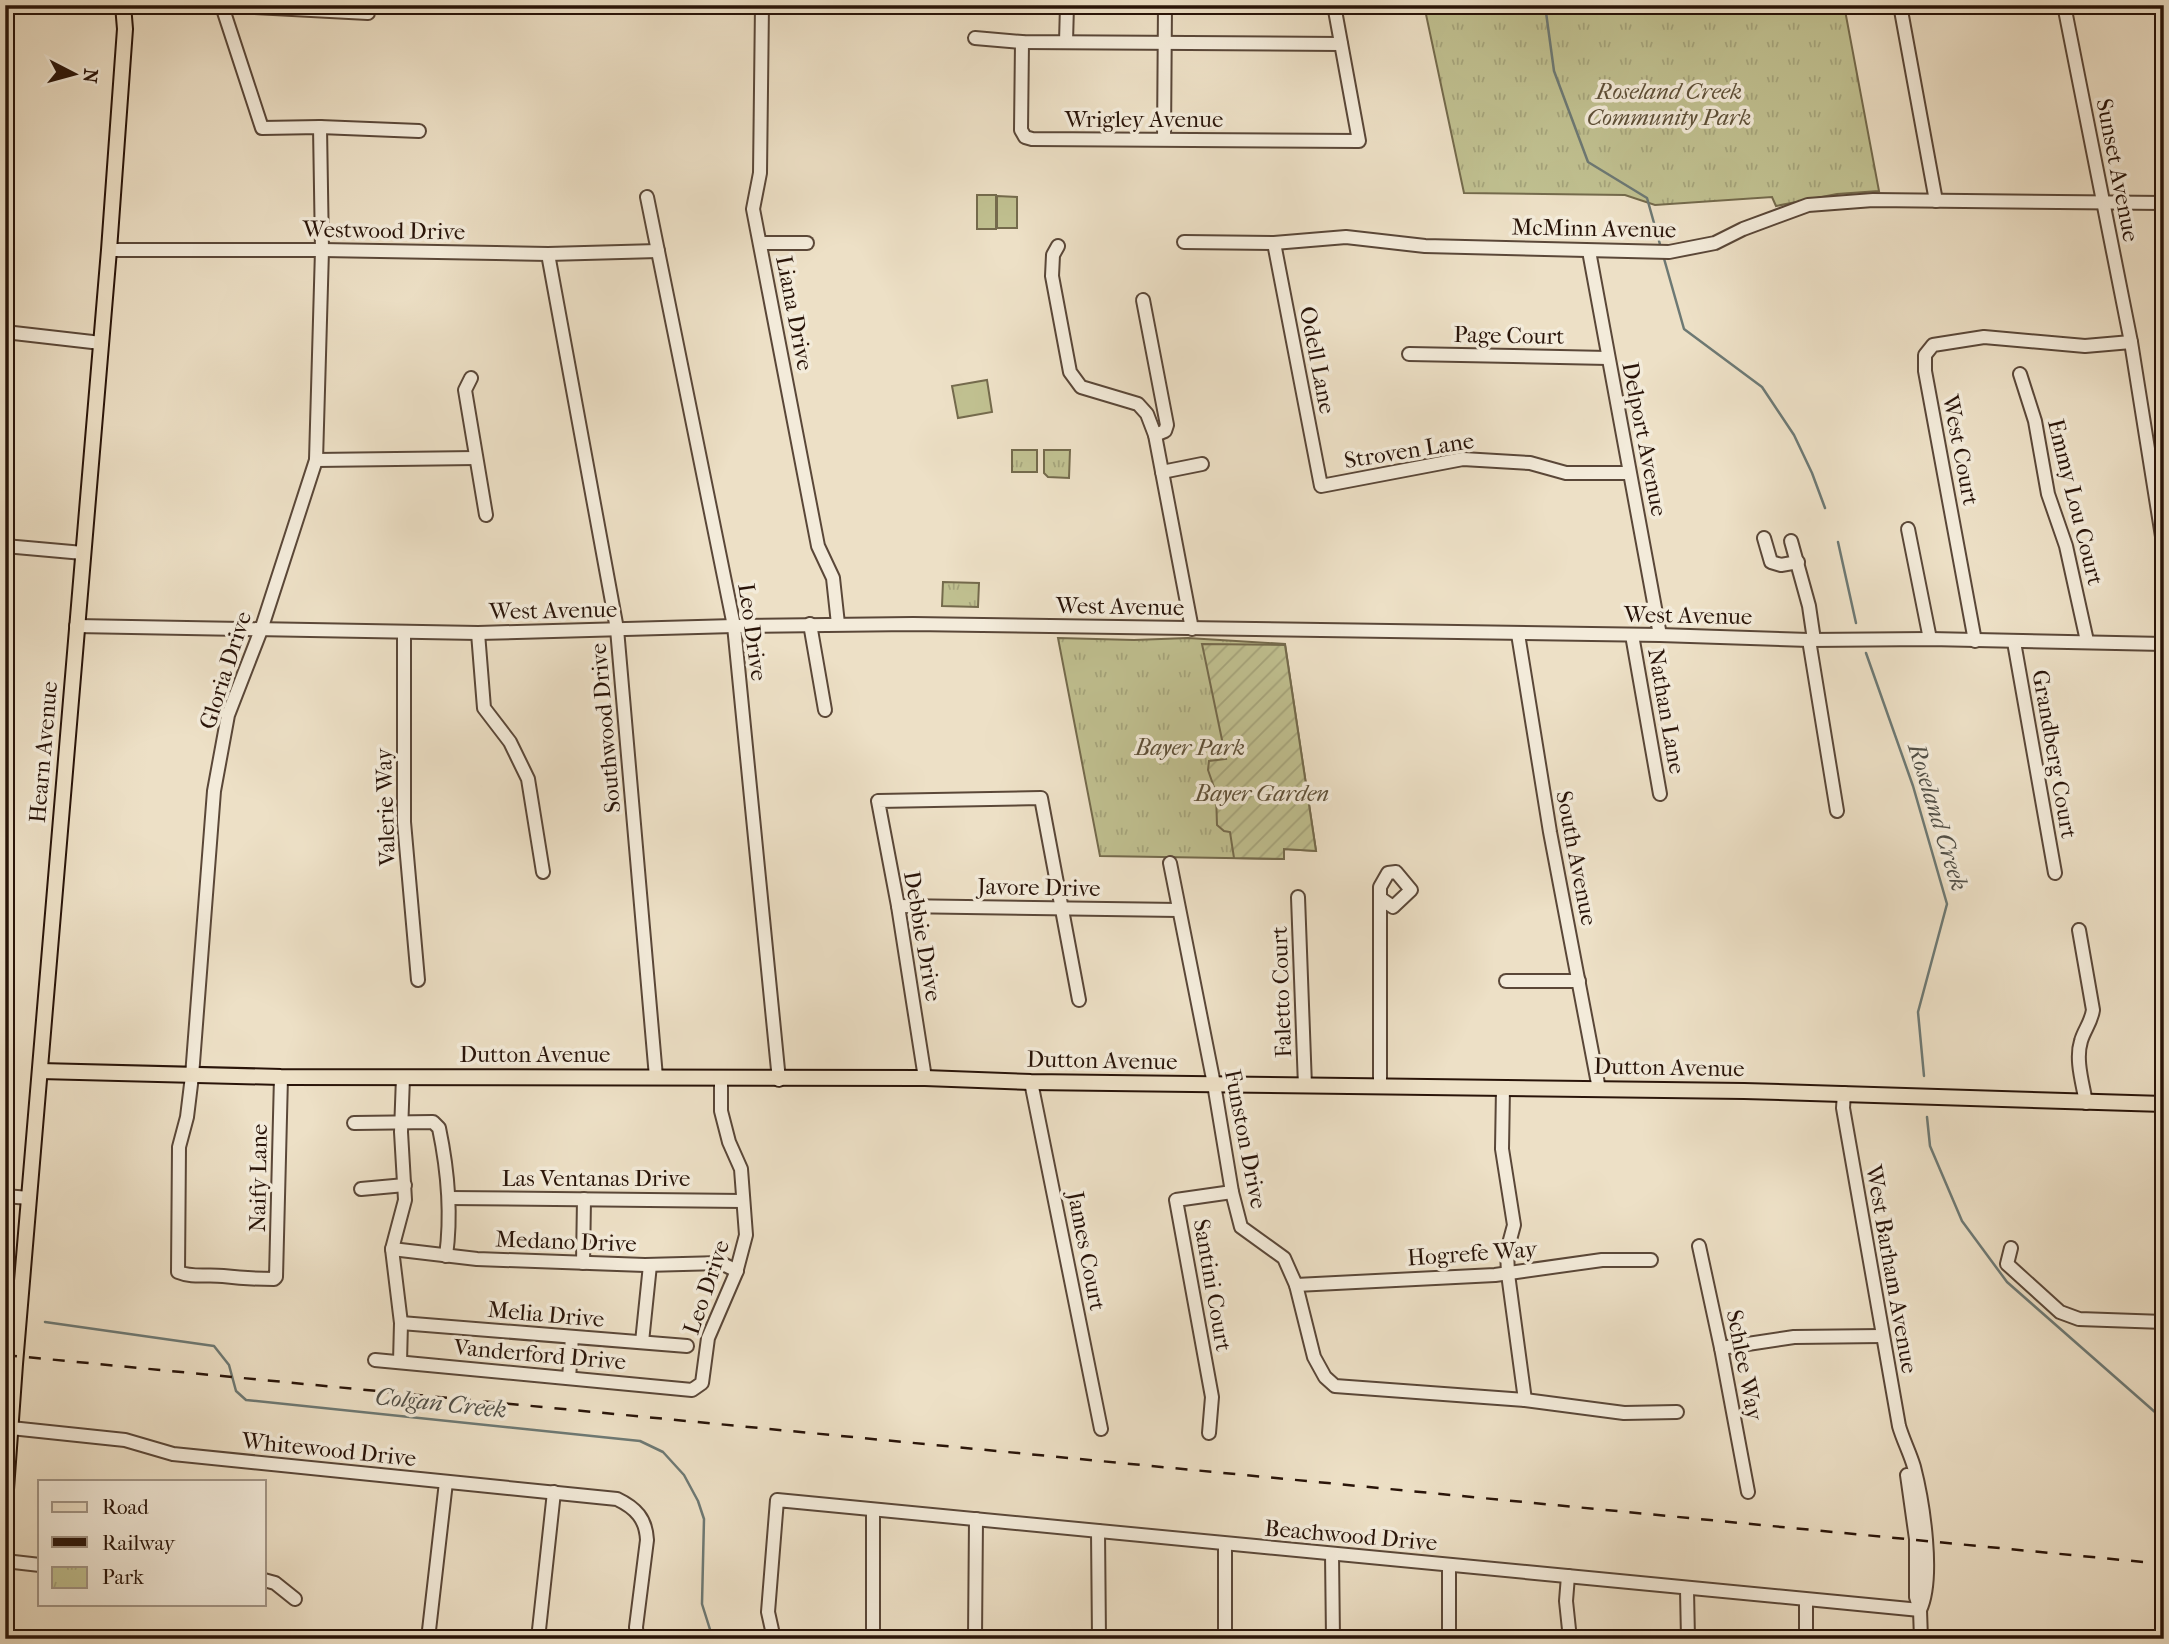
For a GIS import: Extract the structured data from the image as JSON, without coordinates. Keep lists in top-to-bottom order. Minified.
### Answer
{"streets":{"main road":["Hearn Avenue","Dutton Avenue"],"street":["Wrigley Avenue","Sunset Avenue","McMinn Avenue","Westwood Drive","Liana Drive","Page Court","Odell Lane","Delport Avenue","Stroven Lane","West Court","Emmy Lou Court","West Avenue","Leo Drive","Gloria Drive","Nathan Lane","Southwood Drive","Grandberg Court","Valerie Way","South Avenue","Javore Drive","Debbie Drive","Faletto Court","Funston Drive","Naify Lane","Las Ventanas Drive","Medano Drive","James Court","Hogrefe Way","West Barham Avenue","Santini Court","Melia Drive","Vanderford Drive","Schlee Way","Whitewood Drive","Beachwood Drive"]},"crossings":[["Sunset Avenue","McMinn Avenue"],["Sunset Avenue","West Court"],["McMinn Avenue","Odell Lane"],["McMinn Avenue","Delport Avenue"],["Westwood Drive","Leo Drive"],["Westwood Drive","Gloria Drive"],["Westwood Drive","Southwood Drive"],["Westwood Drive","Hearn Avenue"],["Liana Drive","West Avenue"],["Page Court","Delport Avenue"],["Odell Lane","Stroven Lane"],["Delport Avenue","Stroven Lane"],["Delport Avenue","West Avenue"],["West Court","West Avenue"],["Emmy Lou Court","West Avenue"],["West Avenue","Leo Drive"],["West Avenue","Gloria Drive"],["West Avenue","Nathan Lane"],["West Avenue","Southwood Drive"],["West Avenue","Hearn Avenue"],["West Avenue","Grandberg Court"],["West Avenue","Valerie Way"],["West Avenue","South Avenue"],["Leo Drive","Dutton Avenue"],["Leo Drive","Las Ventanas Drive"],["Leo Drive","Medano Drive"],["Leo Drive","Vanderford Drive"],["Gloria Drive","Dutton Avenue"],["Gloria Drive","Naify Lane"],["Southwood Drive","Dutton Avenue"],["Hearn Avenue","Dutton Avenue"],["Hearn Avenue","Whitewood Drive"],["South Avenue","Dutton Avenue"],["Javore Drive","Debbie Drive"],["Javore Drive","Funston Drive"],["Debbie Drive","Dutton Avenue"],["Faletto Court","Dutton Avenue"],["Dutton Avenue","Funston Drive"],["Dutton Avenue","Naify Lane"],["Dutton Avenue","James Court"],["Dutton Avenue","West Barham Avenue"],["Funston Drive","Hogrefe Way"],["Funston Drive","Santini Court"],["West Barham Avenue","Beachwood Drive"]],"water":["Roseland Creek","Colgan Creek"],"parks":["Roseland Creek Community Park","Bayer Park","Bayer Garden"],"legend":["Road","Railway","Park"],"north":"right"}
